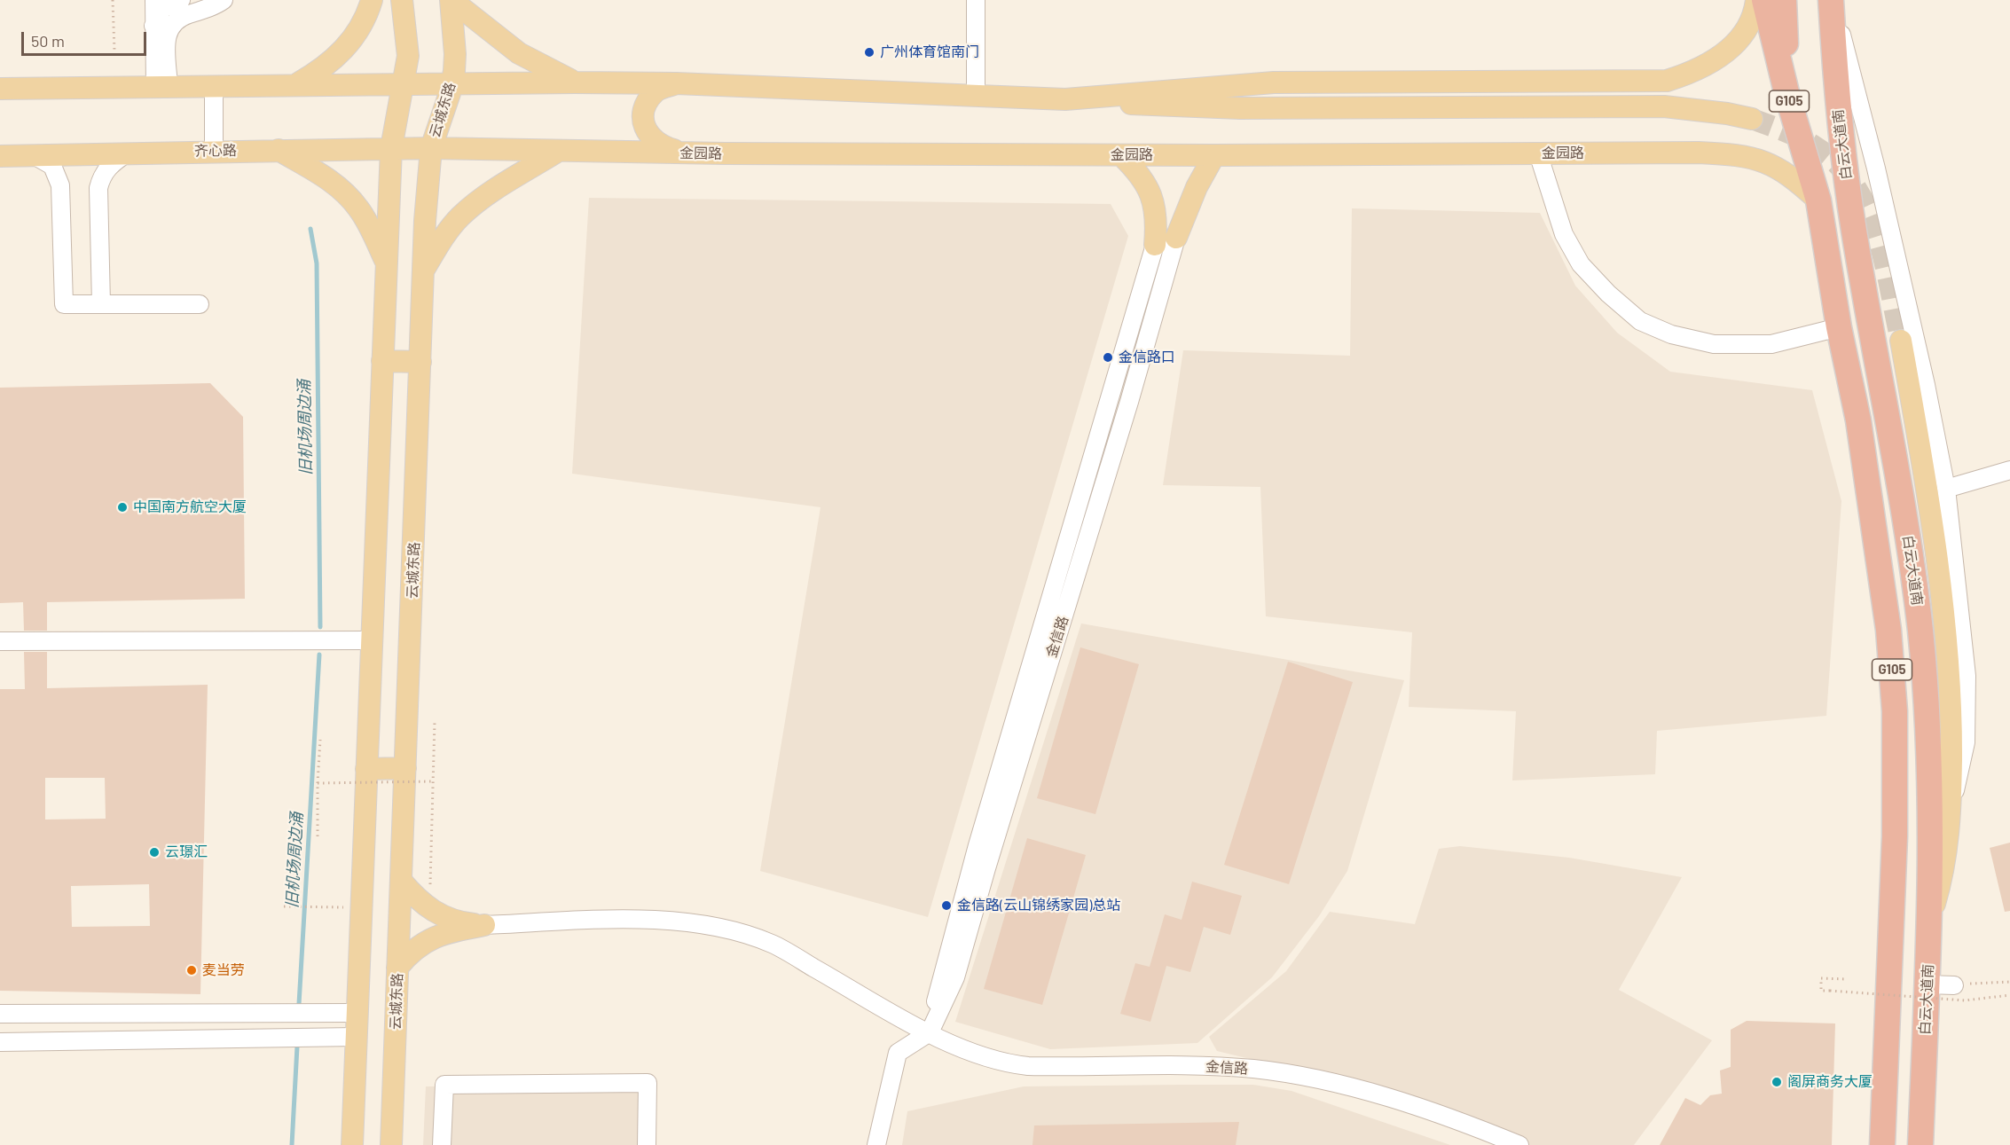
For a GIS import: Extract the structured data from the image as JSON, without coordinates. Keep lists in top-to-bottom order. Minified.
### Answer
{"streets":{"highway":["G105","白云大道南"],"main road":["云城东路","齐心路","金园路"],"street":["金信路"]},"crossings":[["G105","金园路"],["云城东路","齐心路"],["云城东路","金园路"],["齐心路","金园路"]],"water":["旧机场周边涌"],"places":["广州体育馆南门","金信路口","中国南方航空大厦","云璟汇","金信路(云山锦绣家园)总站","麦当劳","阁屏商务大厦"],"scale_bar":"50 m"}
